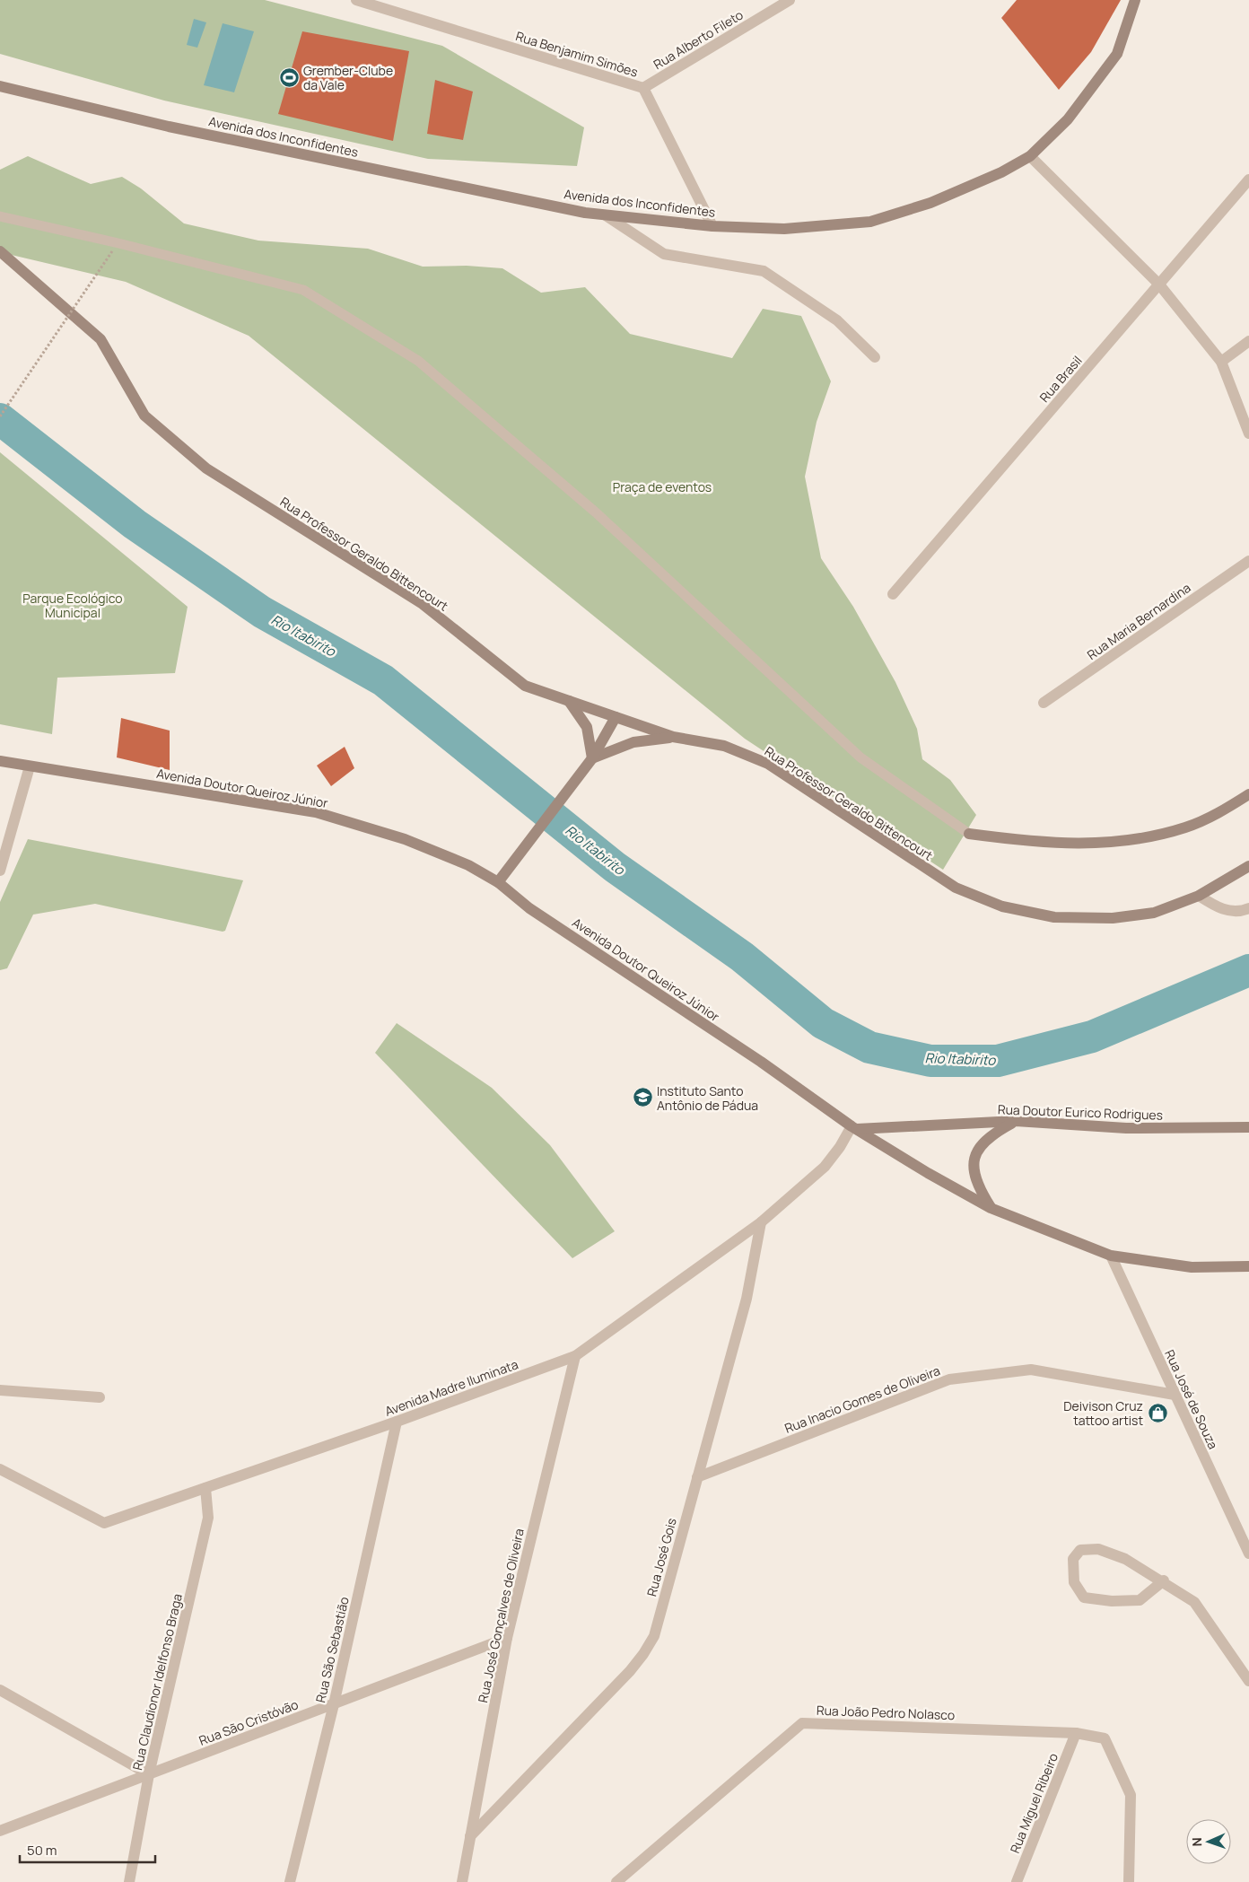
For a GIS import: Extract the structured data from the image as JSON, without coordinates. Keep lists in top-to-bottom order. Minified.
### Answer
{"streets":{"main road":["Avenida dos Inconfidentes","Rua Professor Geraldo Bittencourt","Avenida Doutor Queiroz Júnior","Rua Doutor Eurico Rodrigues"],"street":["Rua Alberto Fileto","Rua Benjamim Simões","Rua Brasil","Rua Maria Bernardina","Avenida Madre Iluminata","Rua Inacio Gomes de Oliveira","Rua José de Souza","Rua José Gois","Rua José Gonçalves de Oliveira","Rua São Sebastião","Rua Claudionor Idelfonso Braga","Rua João Pedro Nolasco","Rua São Cristóvão","Rua Miguel Ribeiro"]},"crossings":[["Rua Alberto Fileto","Rua Benjamim Simões"],["Rua Benjamim Simões","Avenida dos Inconfidentes"],["Avenida Doutor Queiroz Júnior","Rua Doutor Eurico Rodrigues"],["Avenida Doutor Queiroz Júnior","Avenida Madre Iluminata"],["Avenida Doutor Queiroz Júnior","Rua José de Souza"],["Rua Doutor Eurico Rodrigues","Avenida Madre Iluminata"],["Avenida Madre Iluminata","Rua José Gois"],["Avenida Madre Iluminata","Rua José Gonçalves de Oliveira"],["Avenida Madre Iluminata","Rua São Sebastião"],["Avenida Madre Iluminata","Rua Claudionor Idelfonso Braga"],["Rua Inacio Gomes de Oliveira","Rua José de Souza"],["Rua Inacio Gomes de Oliveira","Rua José Gois"],["Rua José Gois","Rua José Gonçalves de Oliveira"],["Rua José Gonçalves de Oliveira","Rua São Cristóvão"],["Rua São Sebastião","Rua São Cristóvão"],["Rua Claudionor Idelfonso Braga","Rua São Cristóvão"],["Rua João Pedro Nolasco","Rua Miguel Ribeiro"]],"water":["Rio Itabirito"],"parks":["Praça de eventos","Parque Ecológico Municipal"],"places":{"sports":["Grember-Clube da Vale"],"school or university":["Instituto Santo Antônio de Pádua"],"shop":["Deivison Cruz tattoo artist"]},"scale_bar":"50 m","north":"left"}
